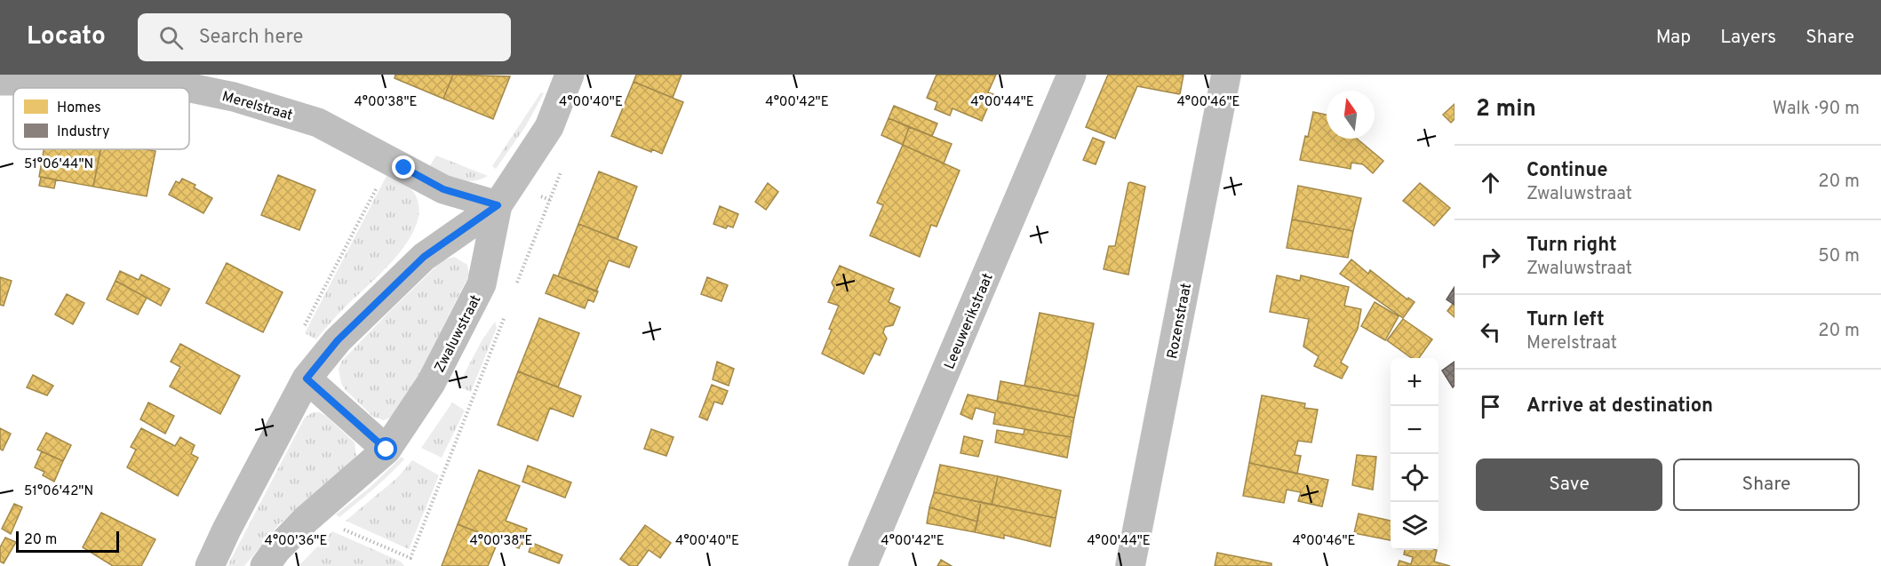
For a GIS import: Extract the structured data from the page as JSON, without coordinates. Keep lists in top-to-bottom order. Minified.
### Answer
{"streets":{"street":["Merelstraat","Leeuwerikstraat","Rozenstraat","Zwaluwstraat"]},"crossings":[["Merelstraat","Zwaluwstraat"]],"legend":["Homes","Industry"],"scale_bar":"20 m","north":"top","page":{"header":"Locato","search":"Search here","nav":["Map","Layers","Share"],"heading":["2 min","Walk · 90 m"],"list":[["Continue","Zwaluwstraat","20 m"],["Turn right","Zwaluwstraat","50 m"],["Turn left","Merelstraat","20 m"],"Arrive at destination"],"map_buttons":["+","−"],"buttons":["Save","Share"],"scale":"20 m"},"coordinates":["4°00'38\"E","4°00'40\"E","4°00'42\"E","4°00'44\"E","4°00'46\"E","51°06'44\"N","51°06'42\"N","4°00'36\"E"]}
